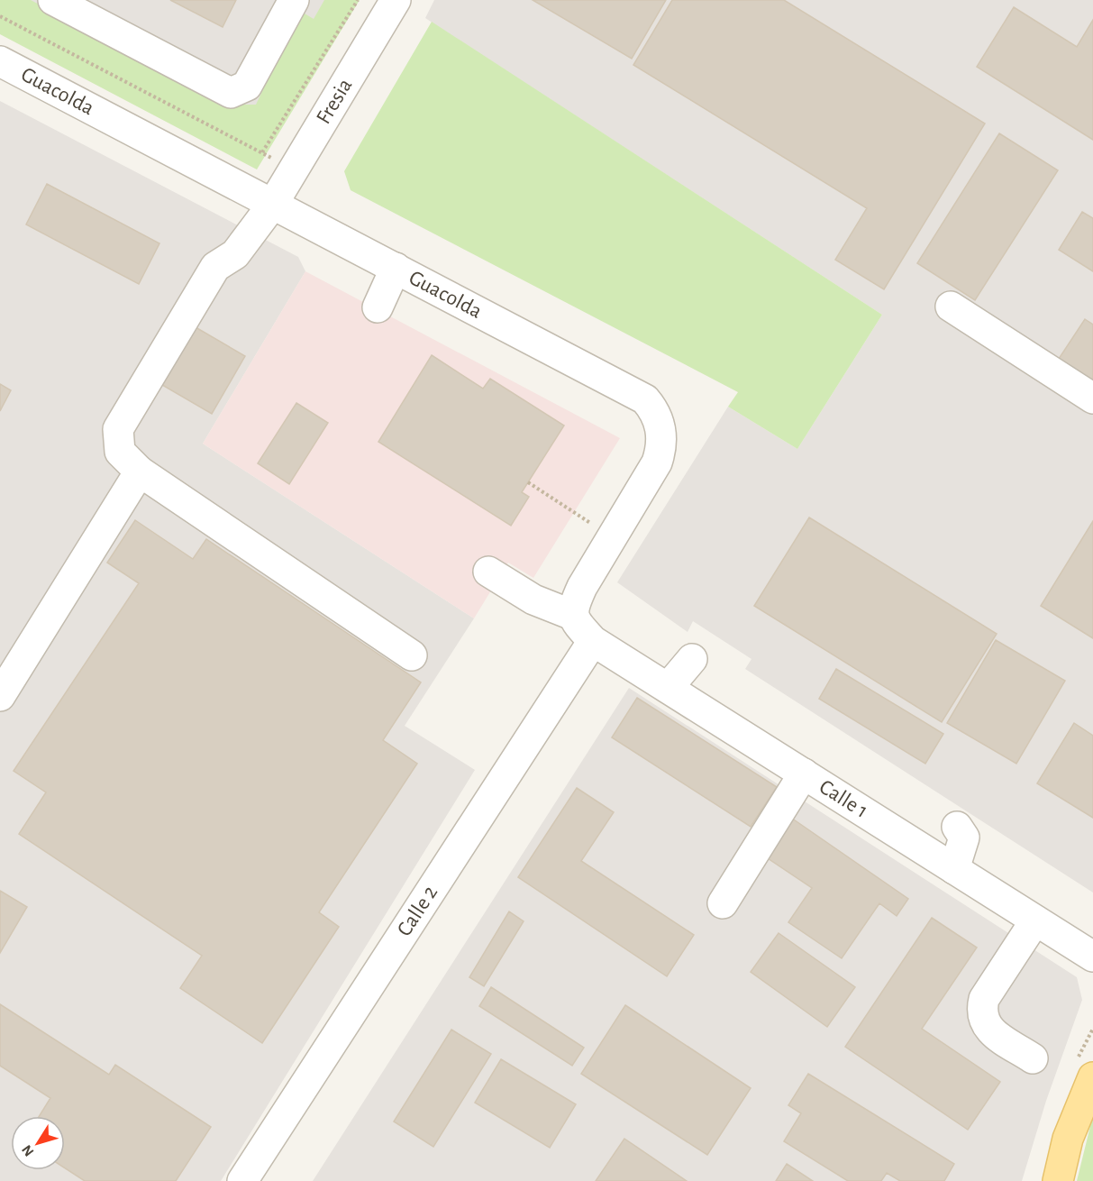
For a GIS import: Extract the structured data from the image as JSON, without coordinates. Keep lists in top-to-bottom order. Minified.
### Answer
{"streets":{"street":["Guacolda","Fresia","Calle 1","Calle 2"]},"crossings":[["Guacolda","Fresia"],["Calle 1","Calle 2"]],"north":"bottom left"}
